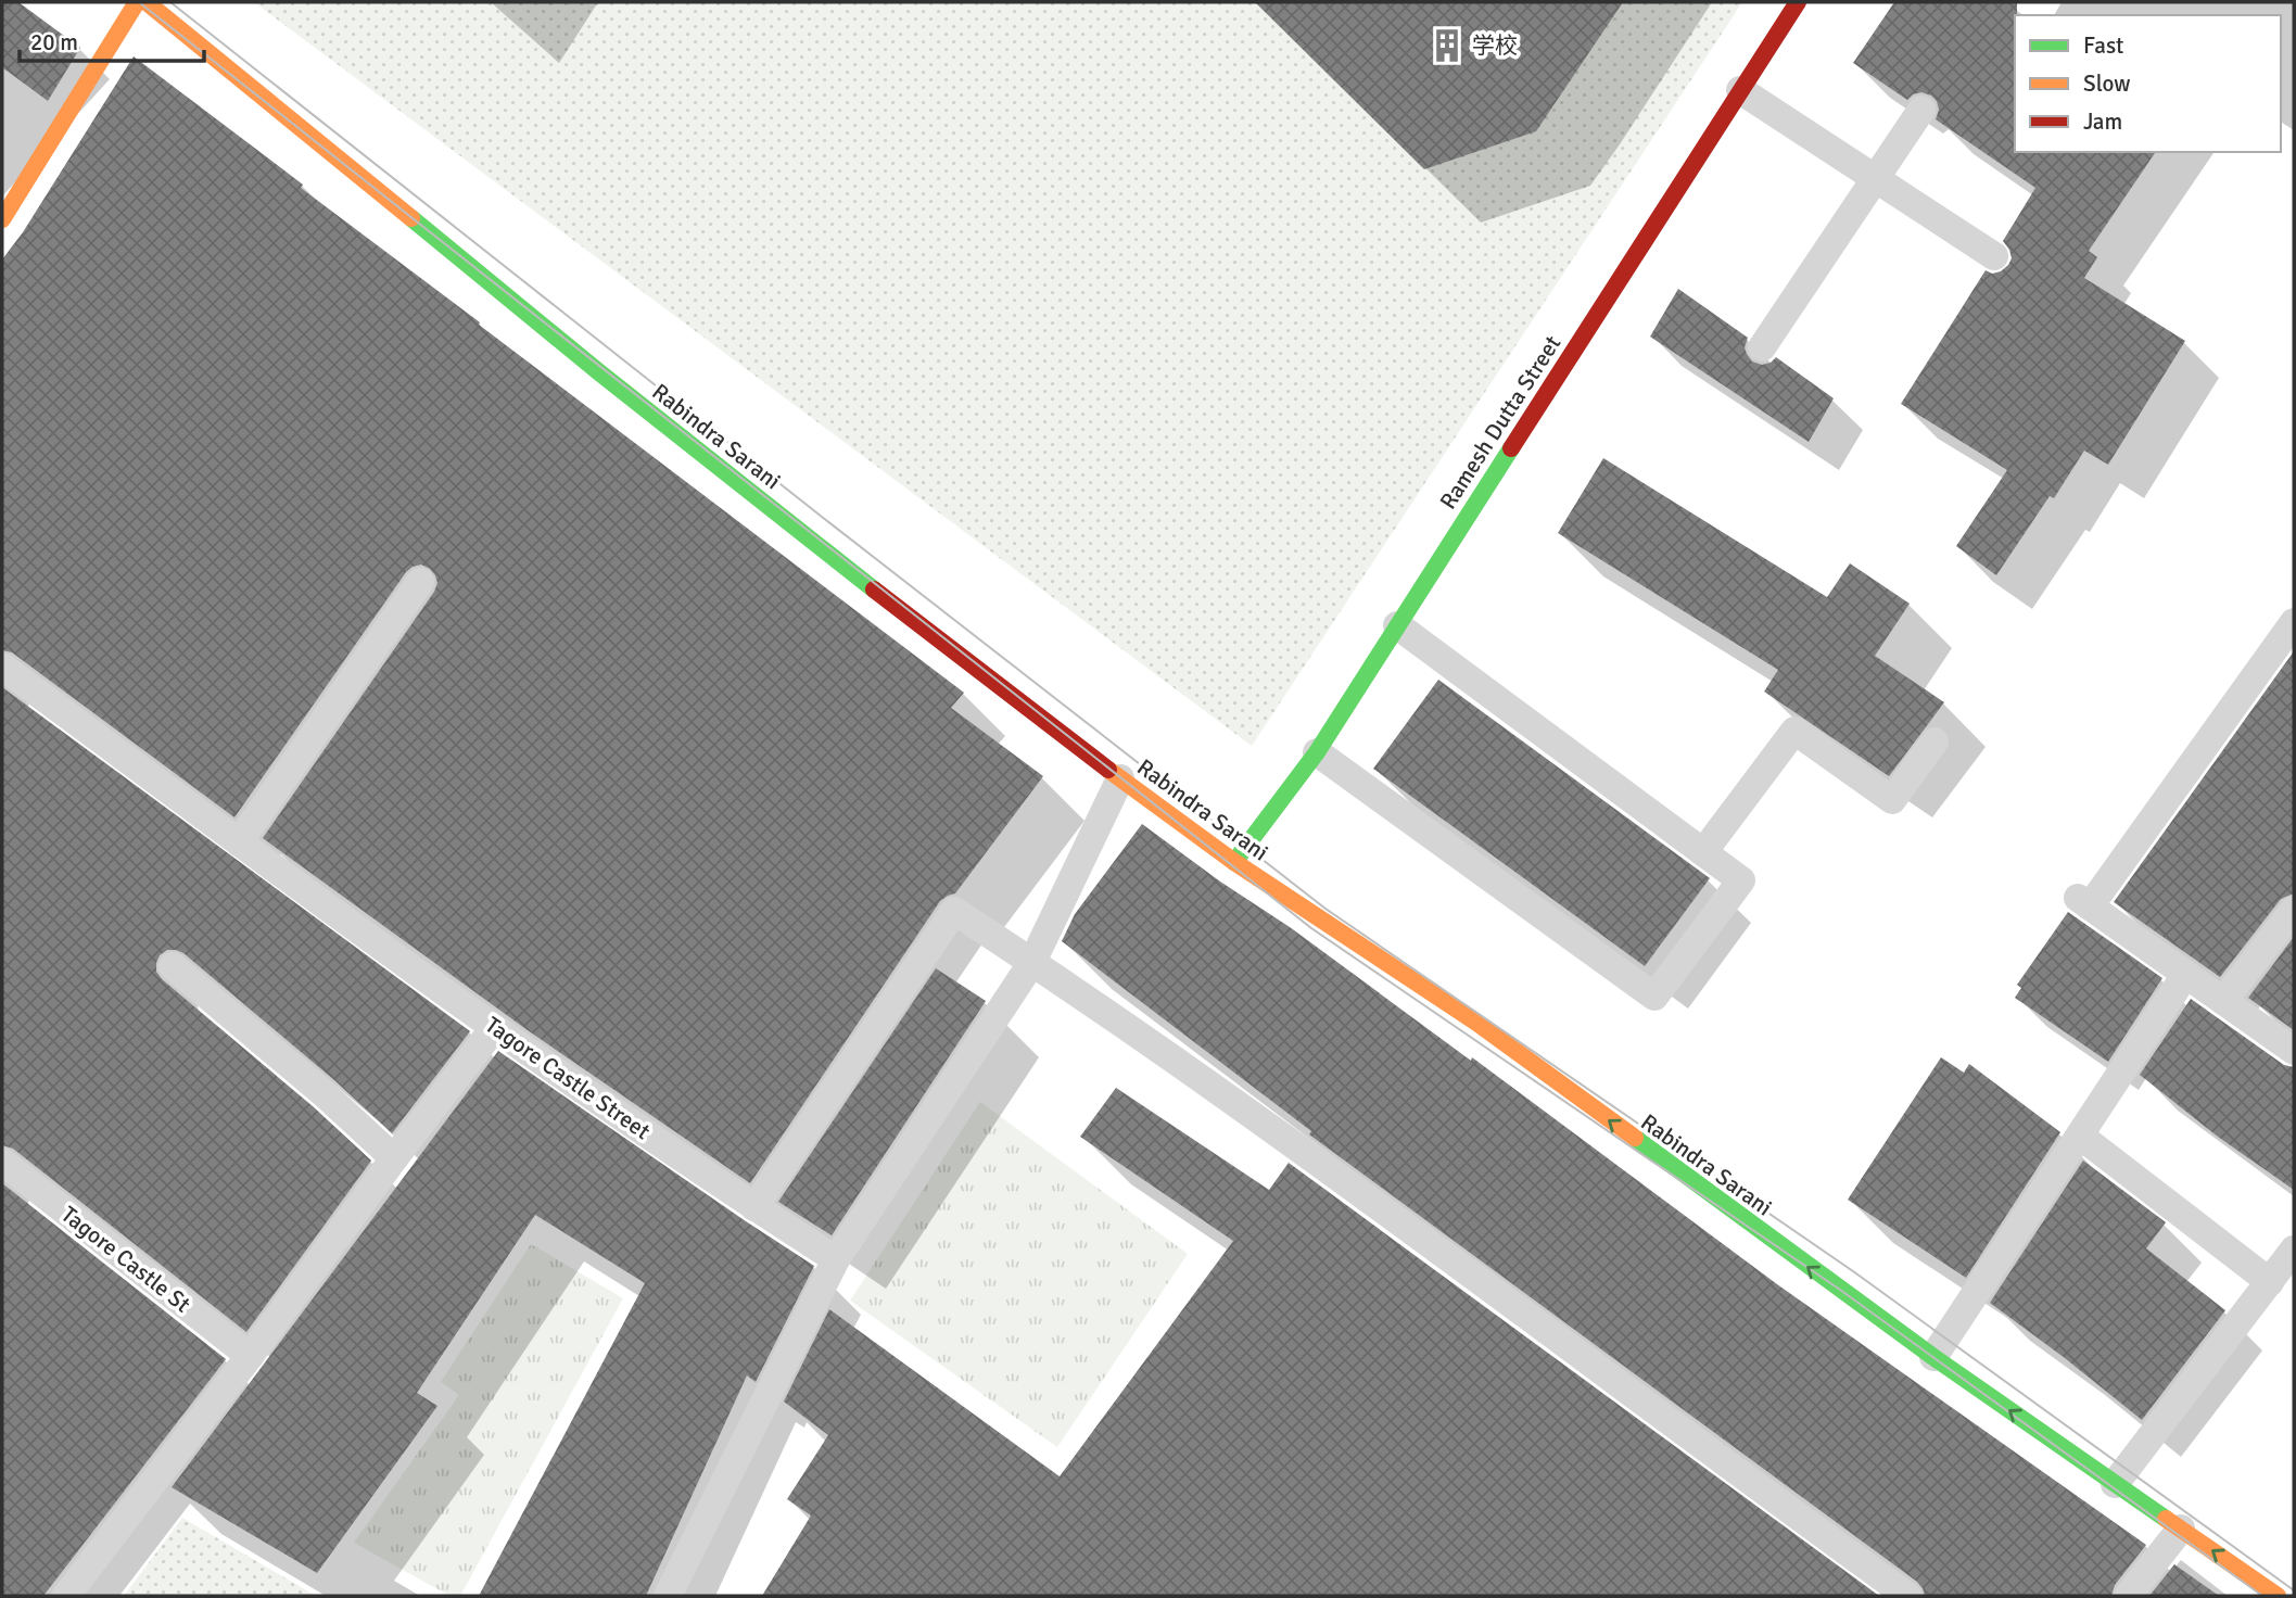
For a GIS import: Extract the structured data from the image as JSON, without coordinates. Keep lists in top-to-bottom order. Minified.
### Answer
{"streets":{"main road":["Ramesh Dutta Street","Rabindra Sarani"],"lane":["Tagore Castle Street","Tagore Castle St"]},"crossings":[["Ramesh Dutta Street","Rabindra Sarani"]],"one_way":["Rabindra Sarani"],"places":{"building":["学校"]},"legend":["Fast","Slow","Jam"],"scale_bar":"20 m"}
